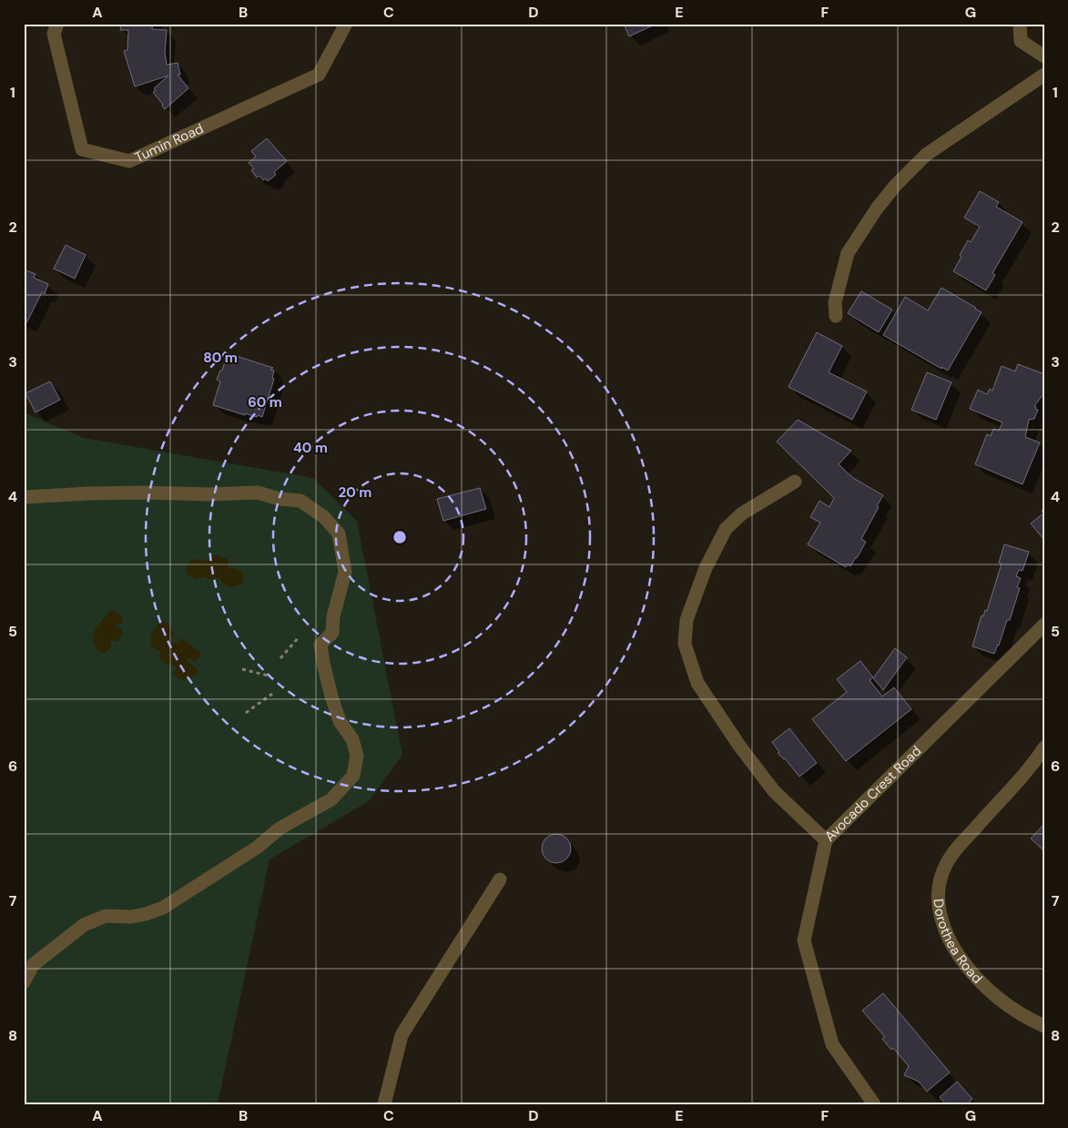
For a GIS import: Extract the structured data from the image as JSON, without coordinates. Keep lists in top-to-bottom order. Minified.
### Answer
{"streets":{"street":["Tumin Road","Avocado Crest Road","Dorothea Road"]},"grid":{"columns":["A","B","C","D","E","F","G"],"rows":["1","2","3","4","5","6","7","8"]},"rings":["80 m","60 m","40 m","20 m"]}
